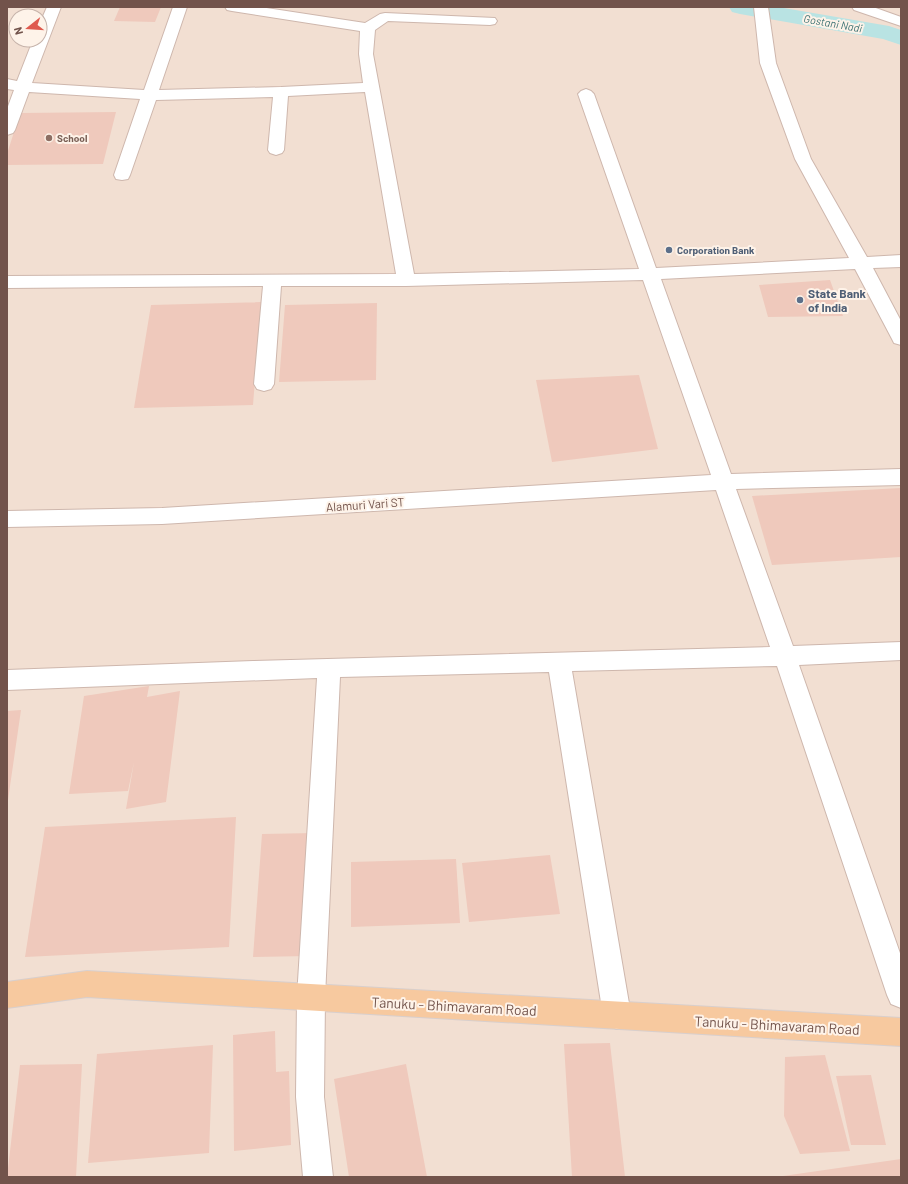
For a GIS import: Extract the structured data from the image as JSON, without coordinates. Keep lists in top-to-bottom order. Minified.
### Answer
{"streets":{"main road":["Tanuku - Bhimavaram Road"],"street":["Alamuri Vari ST"]},"water":["Gostani Nadi"],"places":["School","Corporation Bank","State Bank of India"],"north":"left"}
